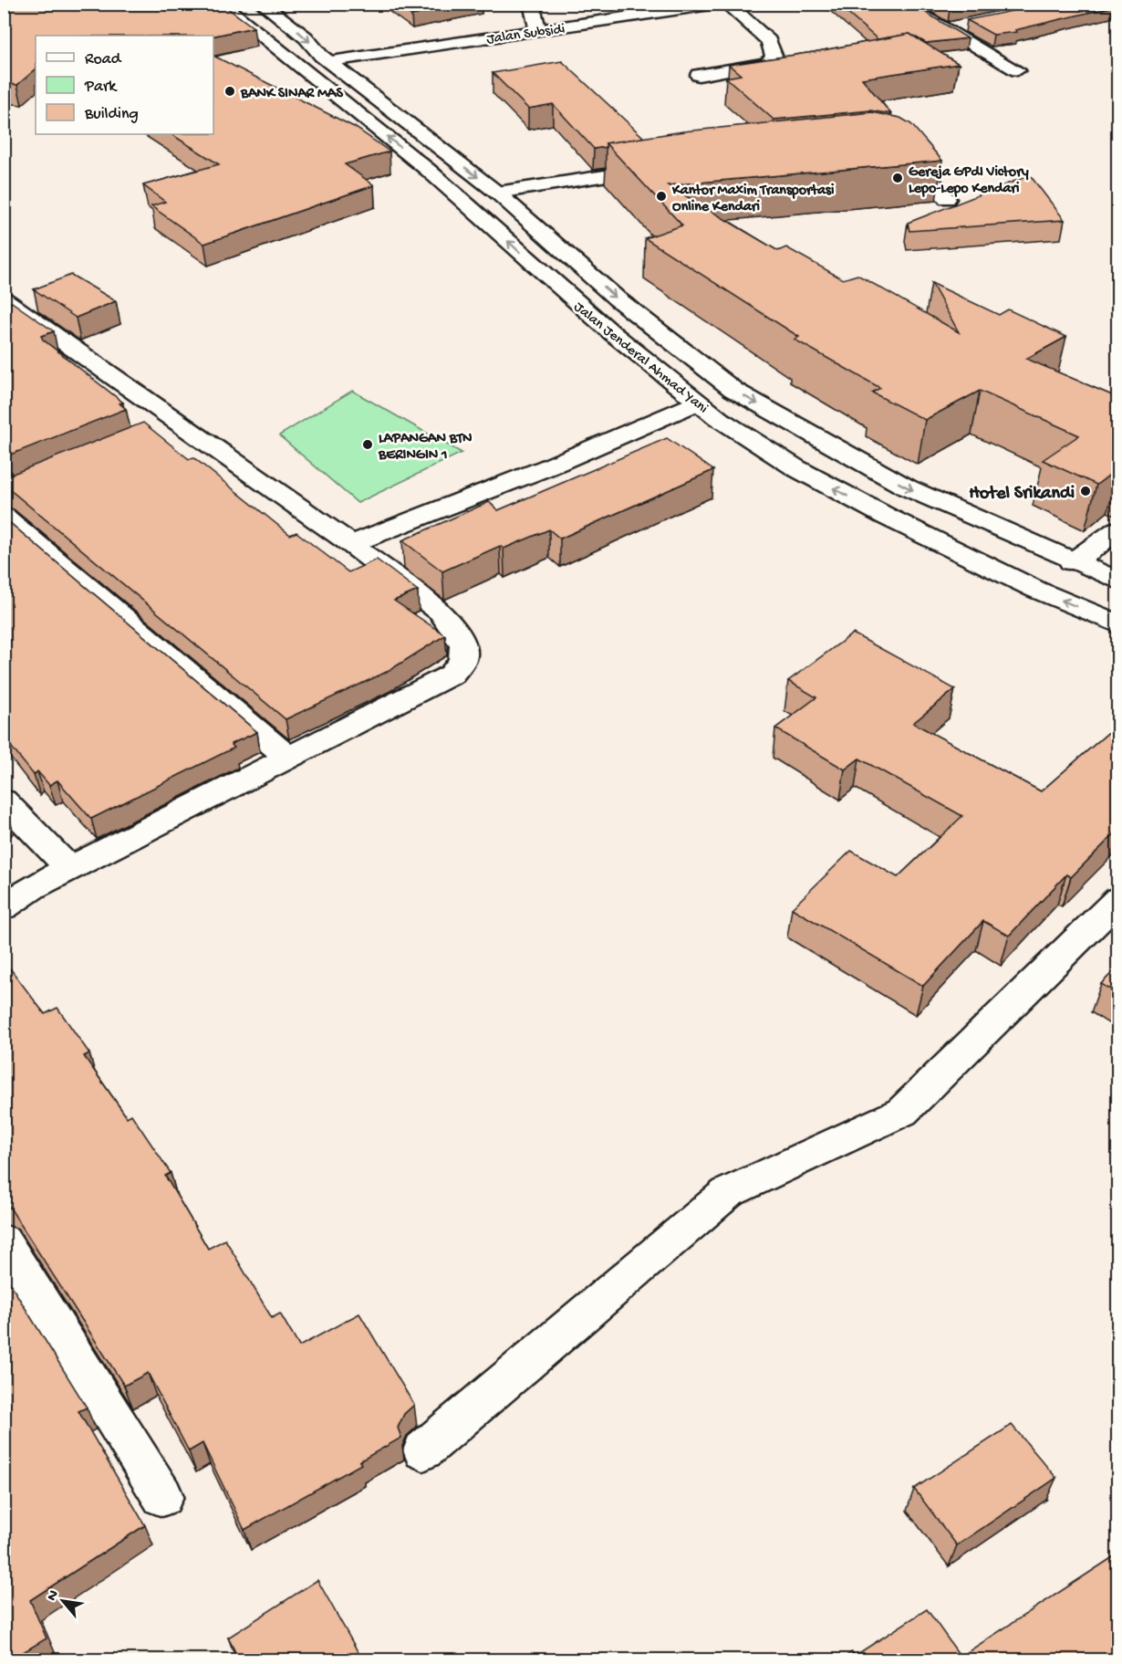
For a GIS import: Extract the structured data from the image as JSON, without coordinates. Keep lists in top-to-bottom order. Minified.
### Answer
{"streets":{"main road":["Jalan Subsidi","Jalan Jenderal Ahmad Yani"]},"crossings":[["Jalan Subsidi","Jalan Jenderal Ahmad Yani"]],"places":["BANK SINAR MAS","Gereja GPdI Victory Lepo-Lepo Kendari","Kantor Maxim Transportasi Online Kendari","LAPANGAN BTN BERINGIN 1","Hotel Srikandi"],"legend":["Road","Park","Building"],"north":"top left"}
